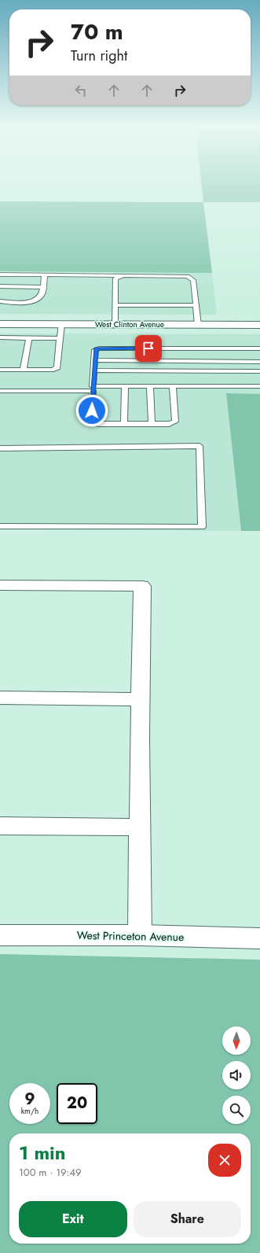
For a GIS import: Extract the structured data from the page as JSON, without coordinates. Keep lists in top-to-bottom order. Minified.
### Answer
{"streets":{"street":["West Clinton Avenue","West Princeton Avenue"]},"north":"bottom","page":{"turn":["70 m","Turn right"],"speed":"9 km/h","limit":"20","heading":["1 min","100 m · 19:49"],"buttons":["Exit","Share"]}}
